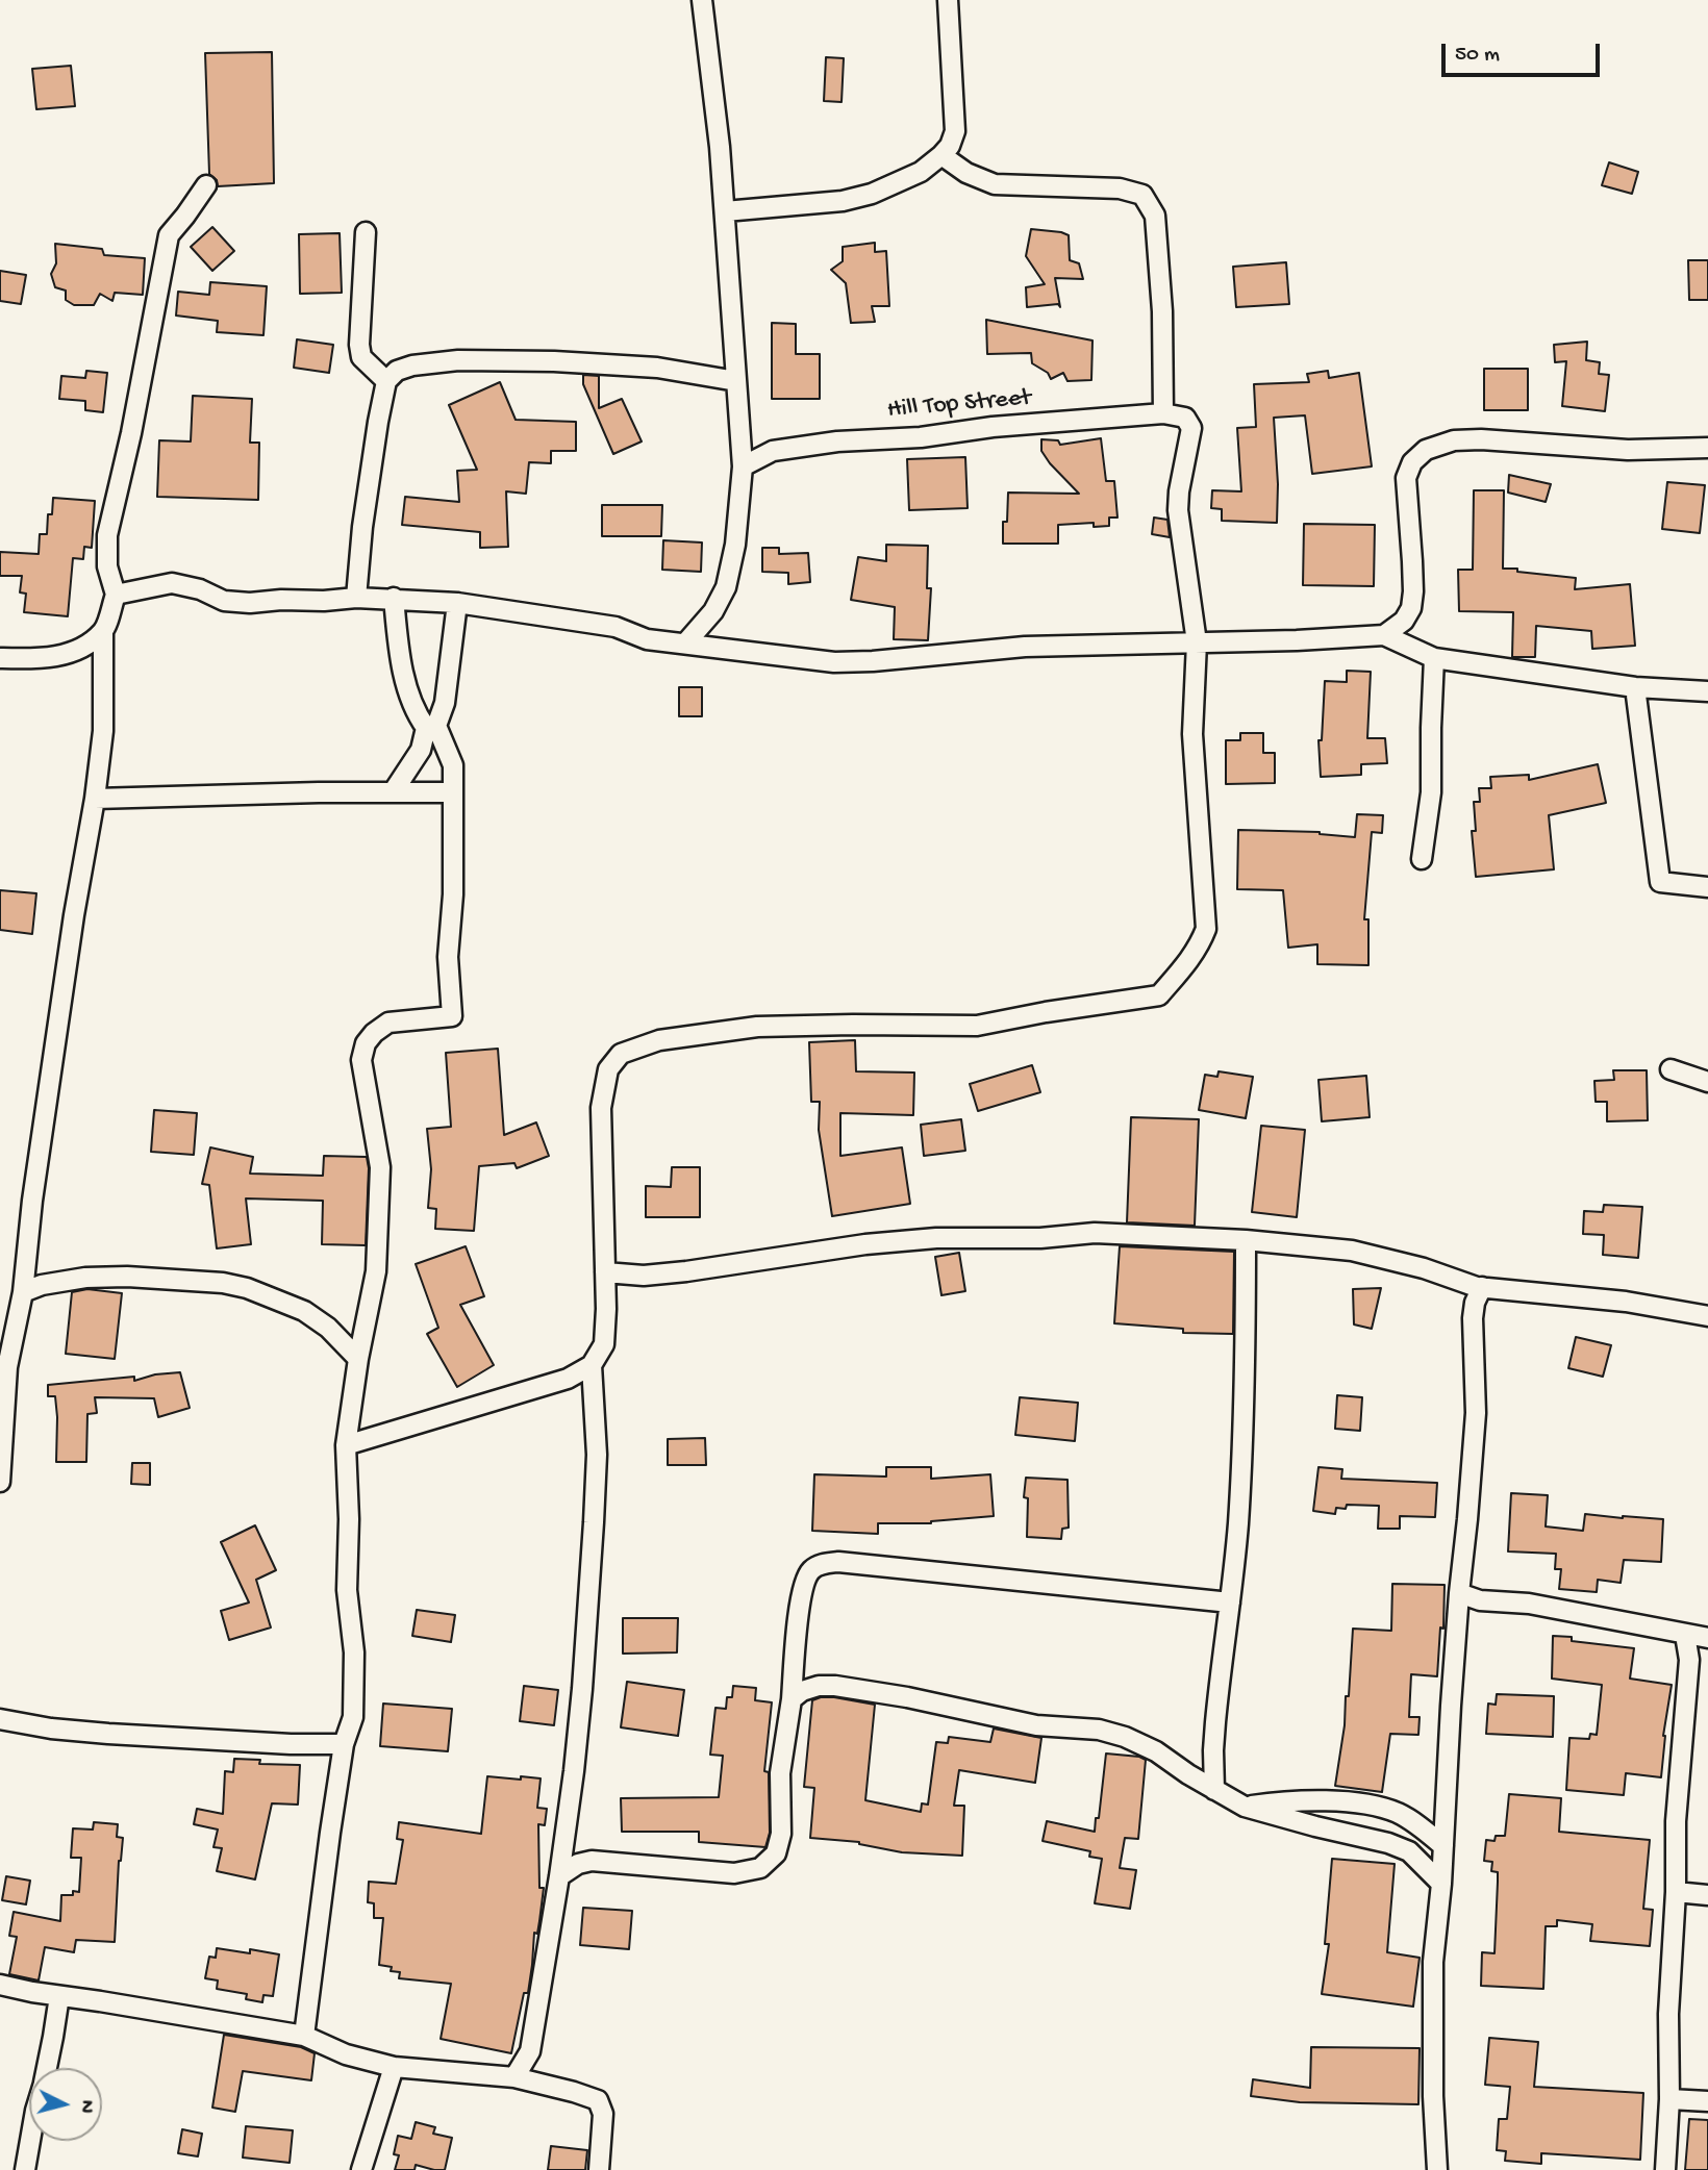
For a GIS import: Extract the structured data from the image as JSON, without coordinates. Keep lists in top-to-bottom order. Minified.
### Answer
{"streets":{"street":["Hill Top Street"]},"scale_bar":"50 m","north":"right"}
